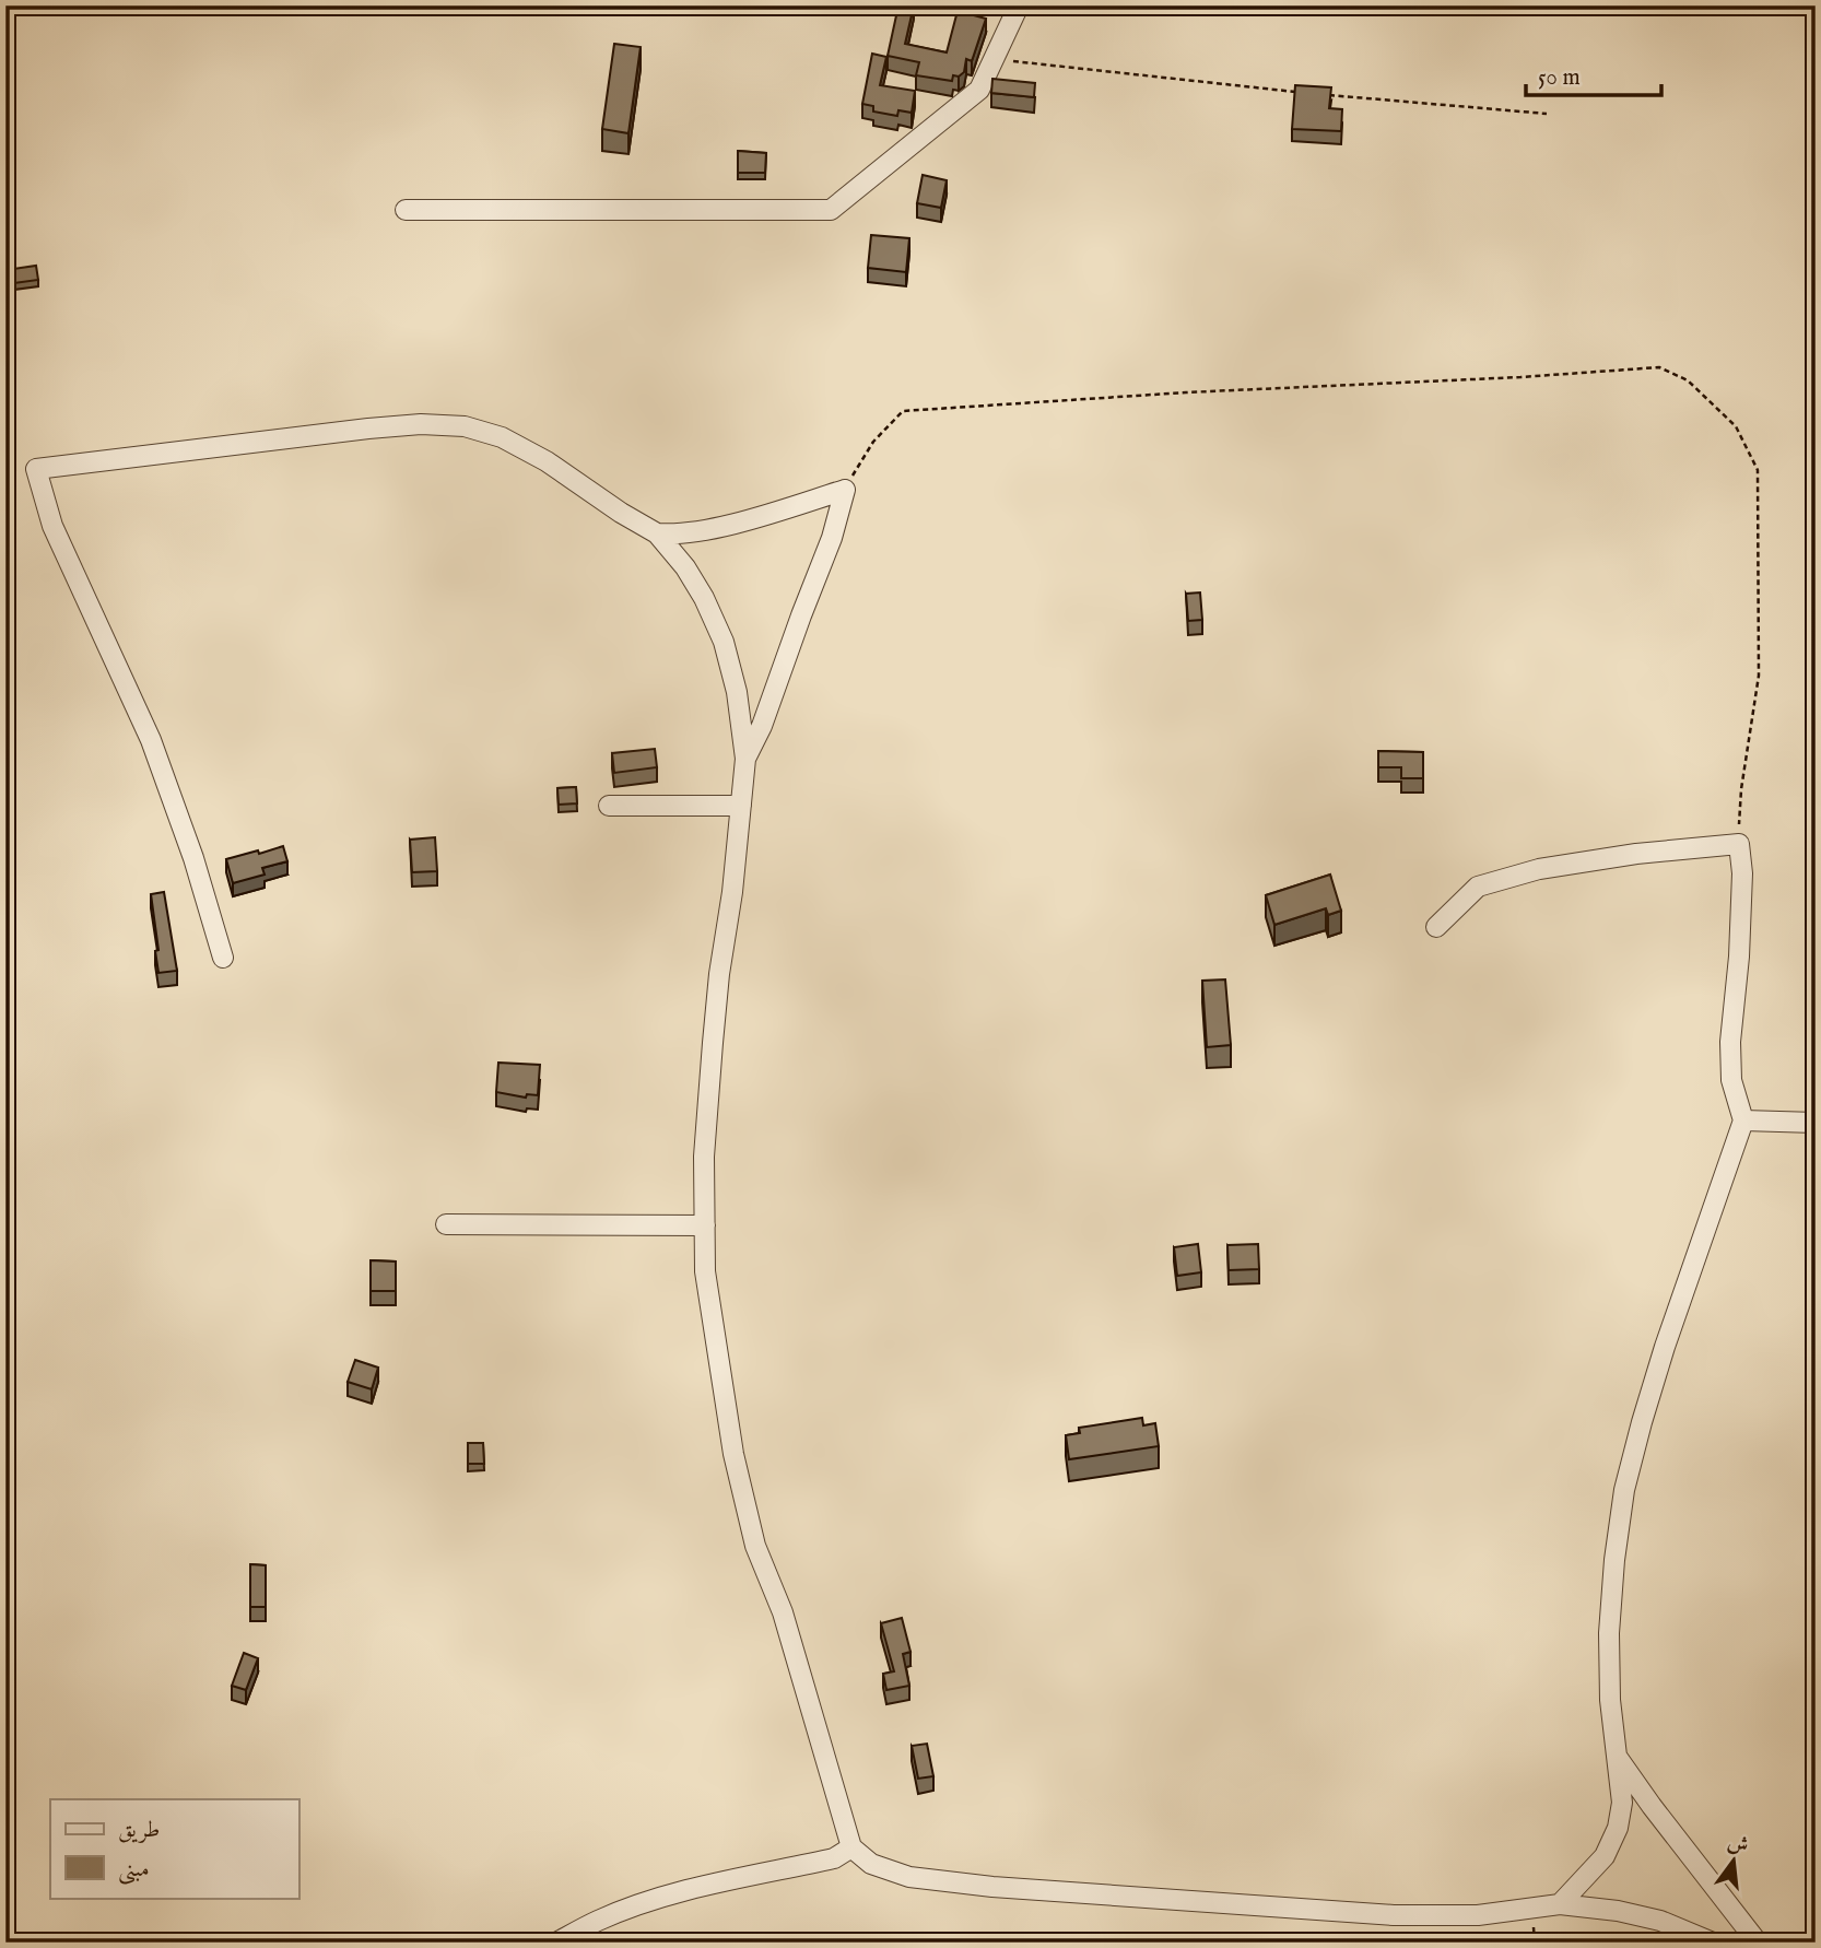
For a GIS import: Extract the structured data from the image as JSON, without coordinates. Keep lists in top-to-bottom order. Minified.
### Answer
{"legend":["طريق","مبنى"],"scale_bar":"50 m","north":"top"}
